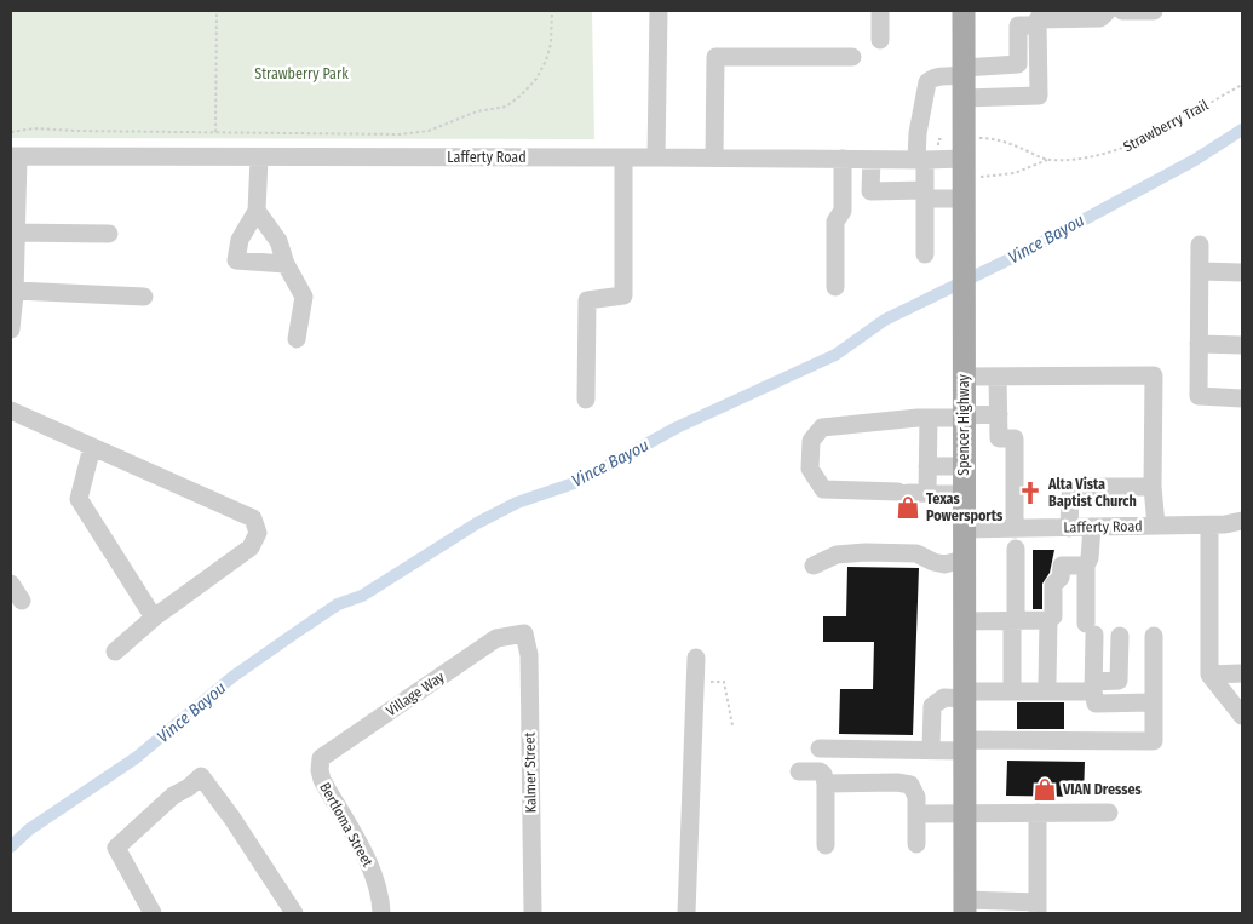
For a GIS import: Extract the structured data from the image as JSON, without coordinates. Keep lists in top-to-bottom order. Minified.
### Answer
{"streets":{"main road":["Spencer Highway"],"street":["Lafferty Road","Village Way","Kalmer Street","Bertloma Street"],"path":["Strawberry Trail"]},"crossings":[["Lafferty Road","Spencer Highway"],["Village Way","Kalmer Street"],["Village Way","Bertloma Street"]],"water":["Vince Bayou"],"parks":["Strawberry Park"],"places":{"church":["Alta Vista Baptist Church"],"shop":["Texas Powersports","VIAN Dresses"]}}
